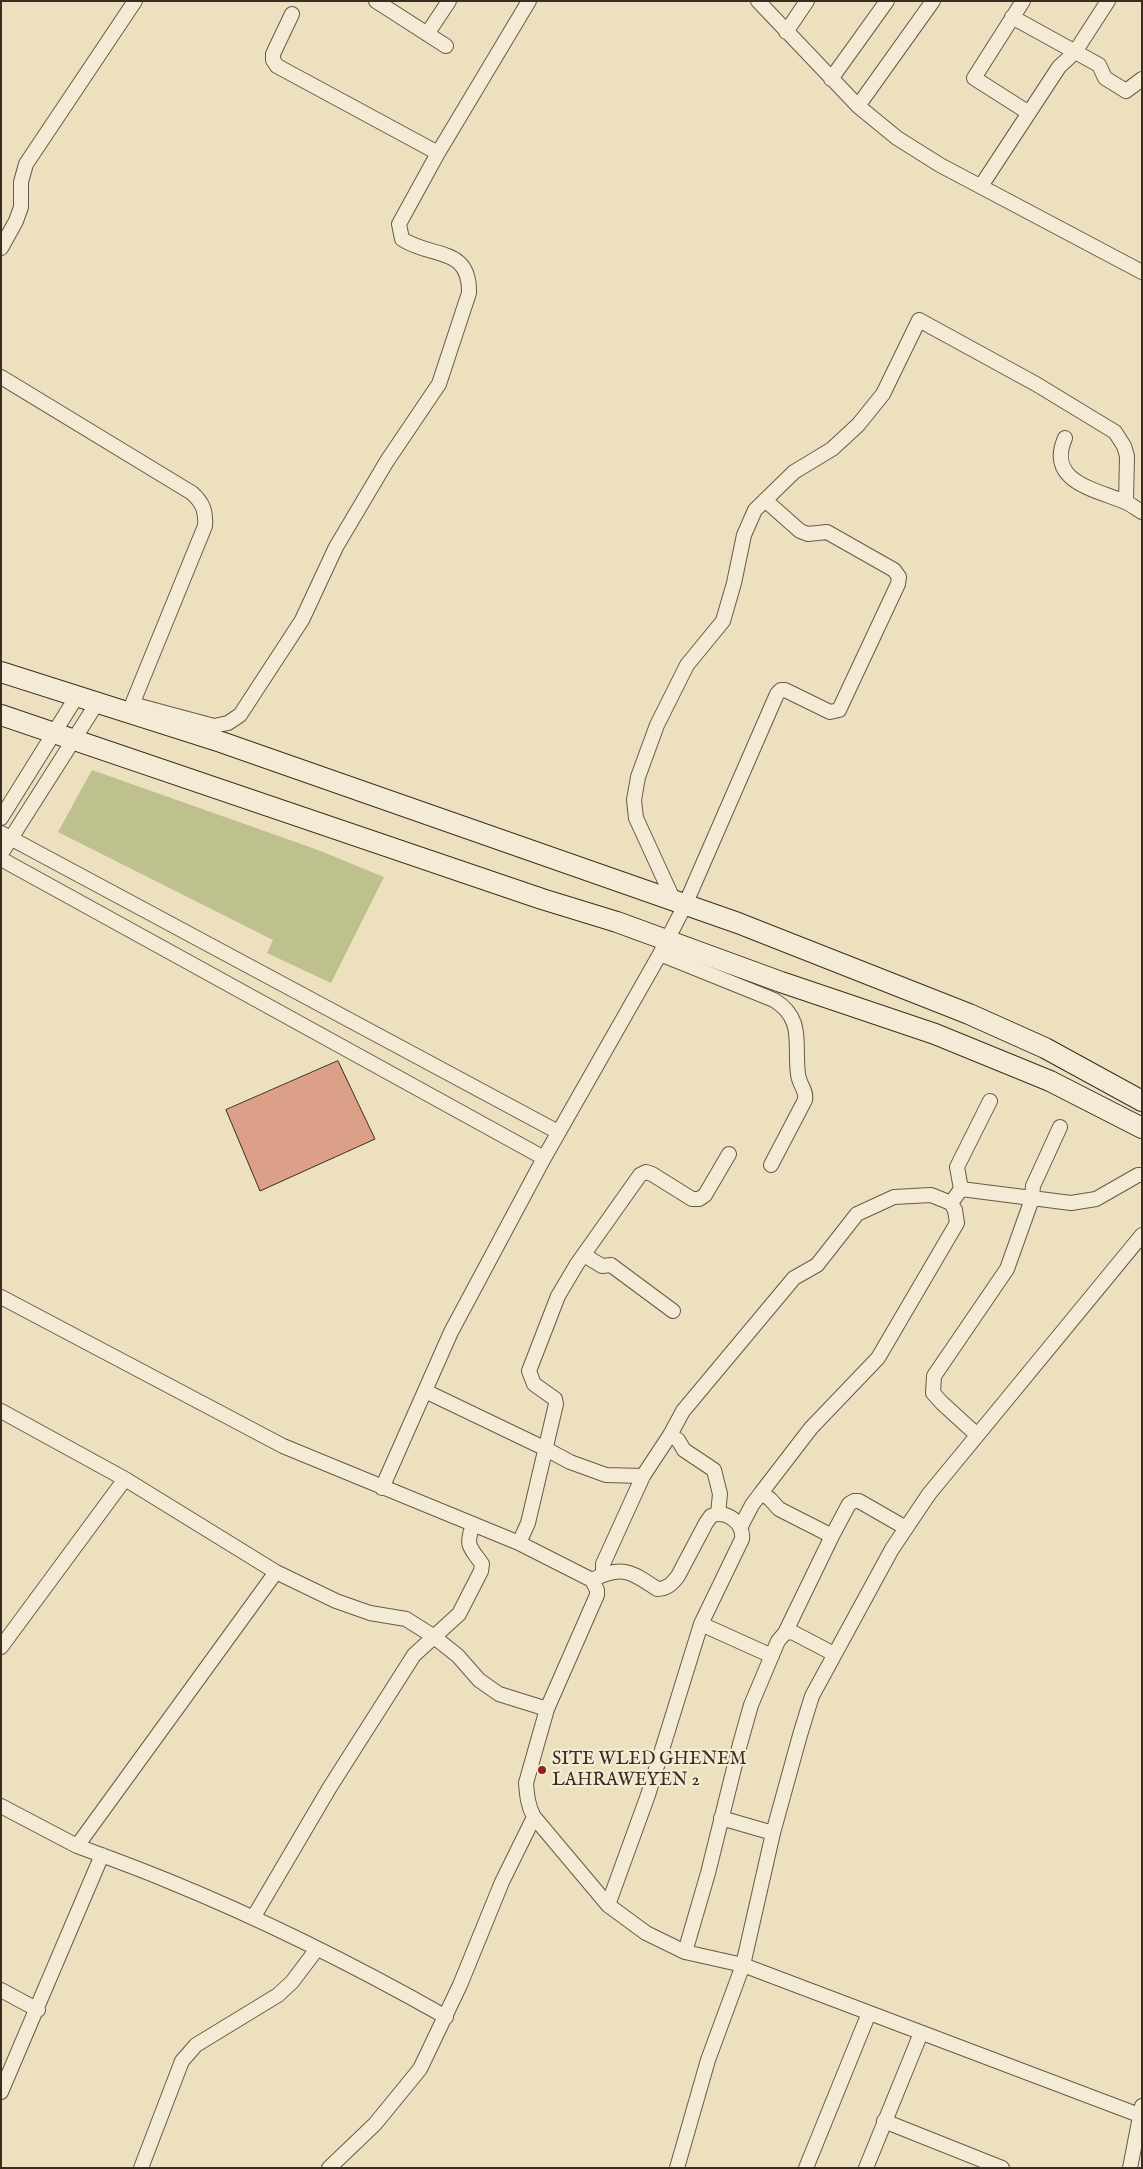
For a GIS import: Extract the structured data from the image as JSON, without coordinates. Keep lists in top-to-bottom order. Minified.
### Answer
{"places":["SITE WLED GHENEM LAHRAWEYEN 2"]}
